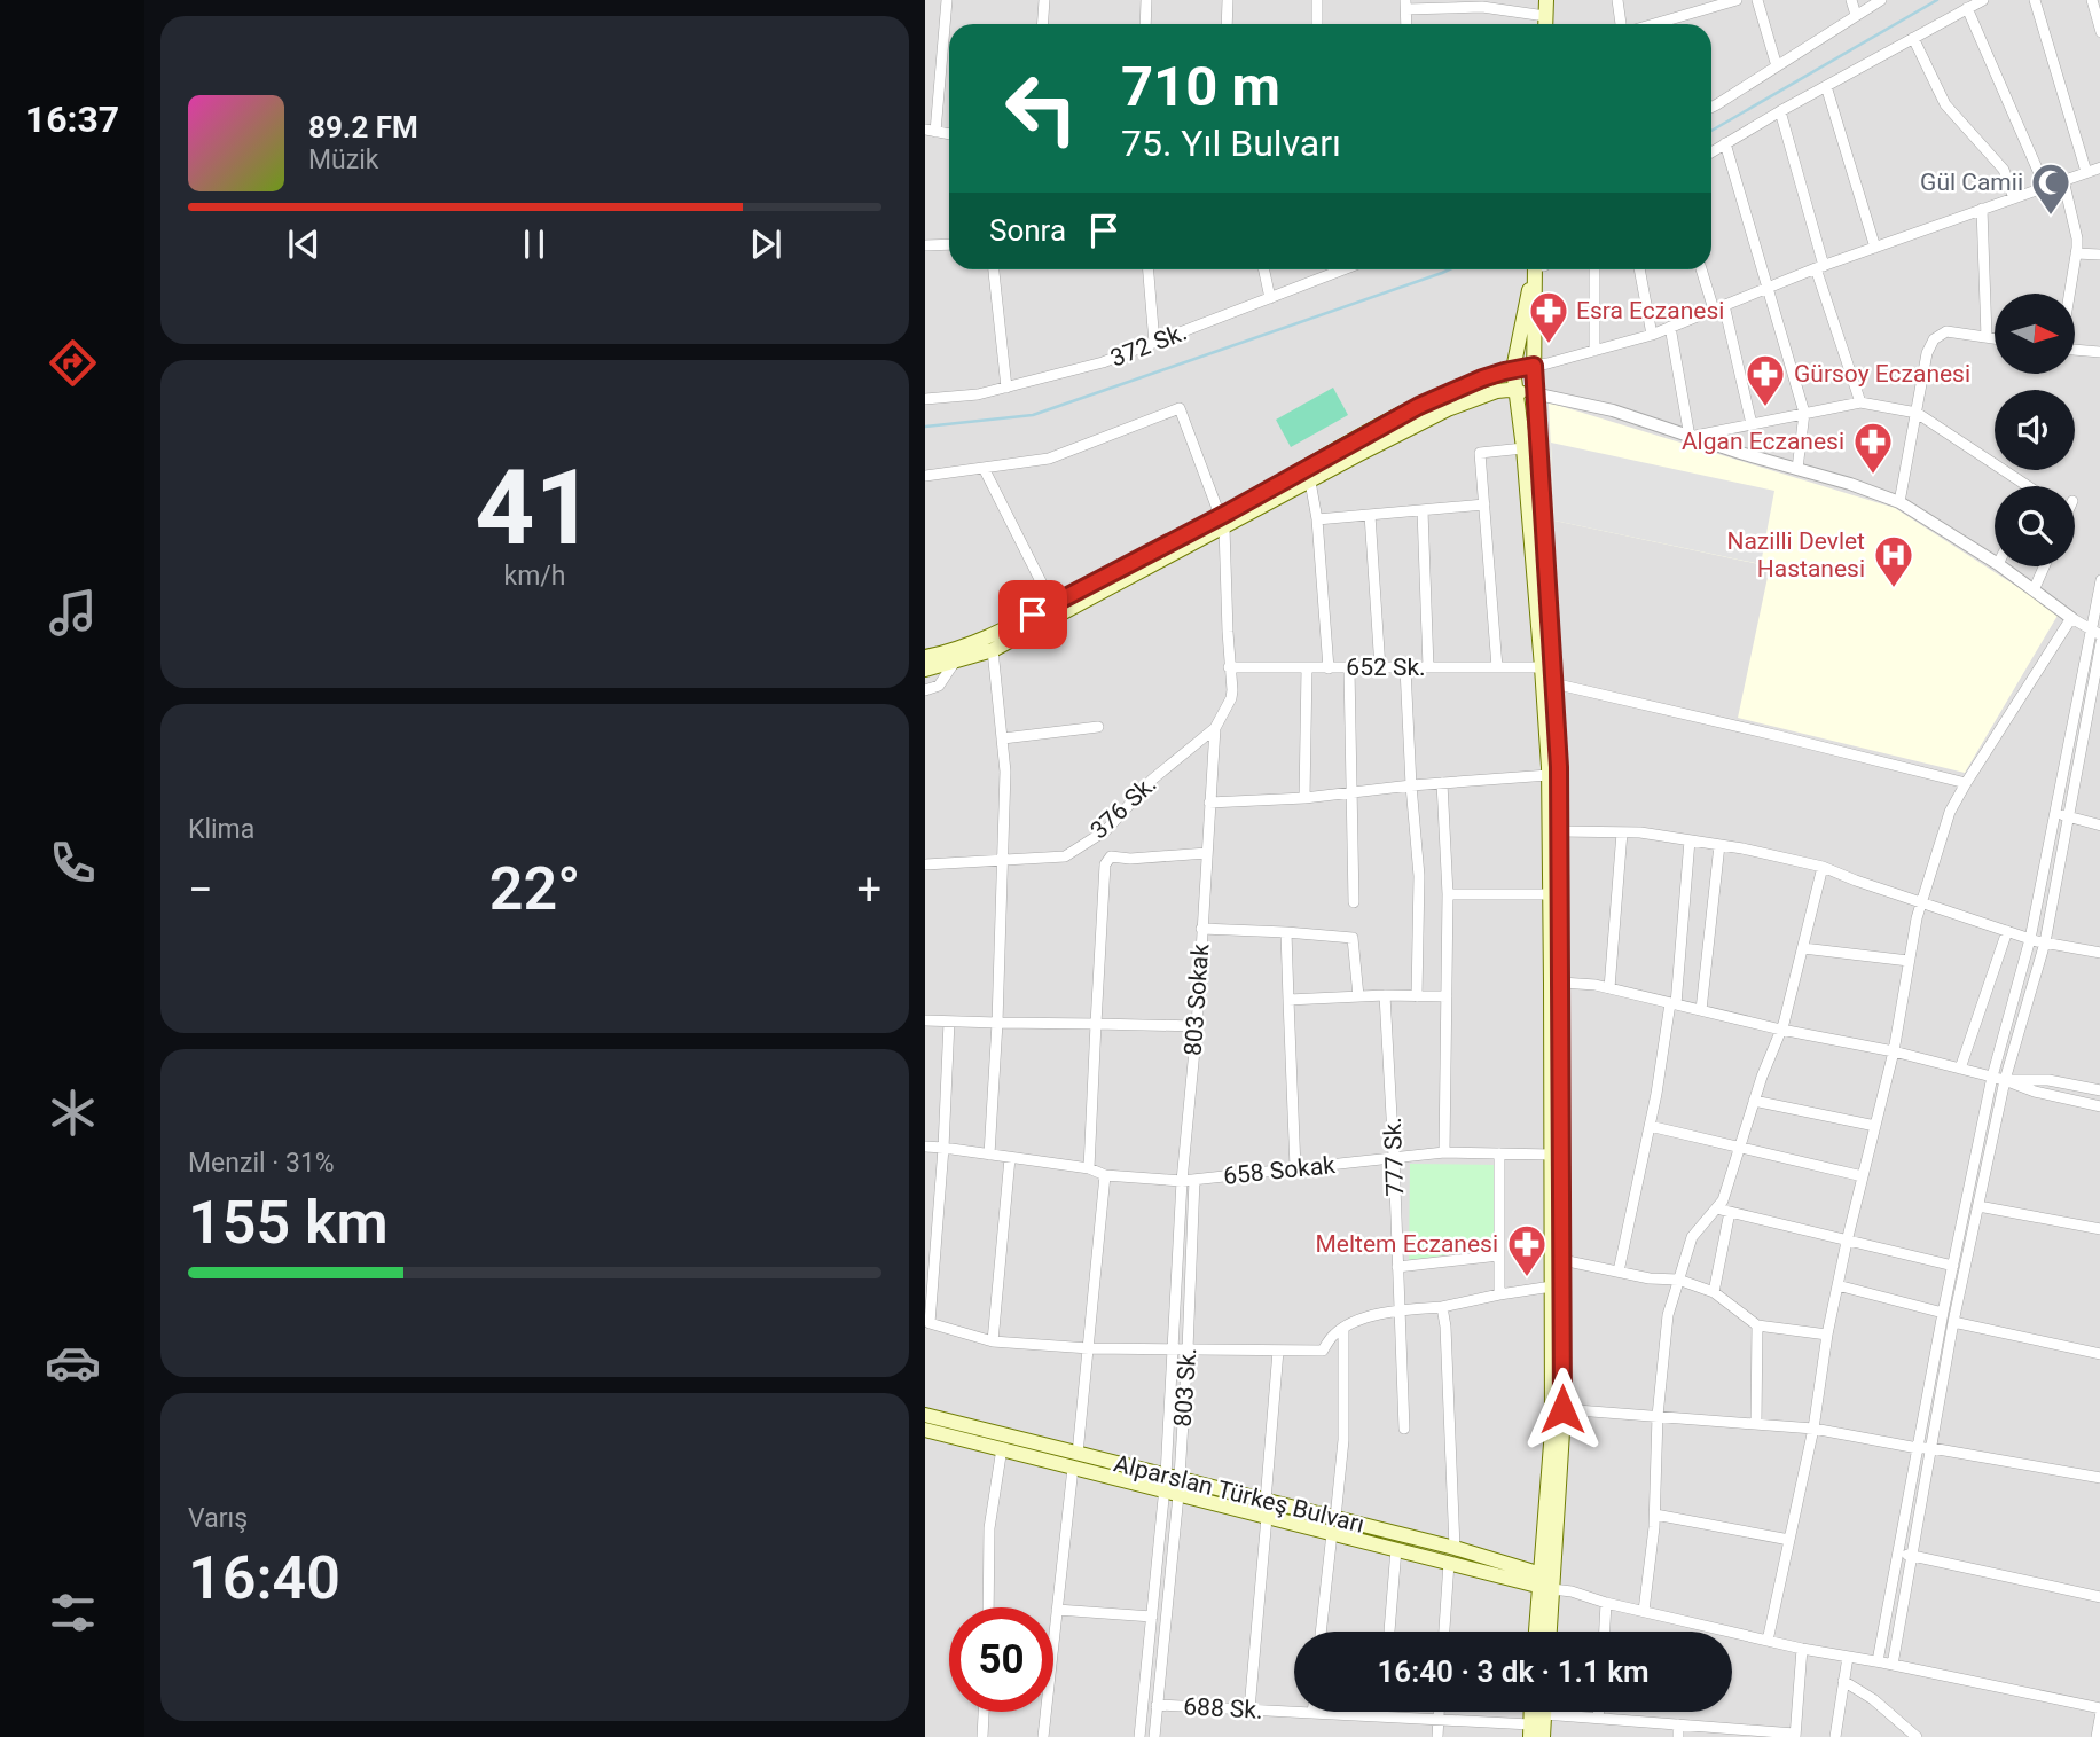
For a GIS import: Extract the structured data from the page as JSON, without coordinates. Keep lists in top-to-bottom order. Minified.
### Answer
{"streets":{"main road":["Alparslan Türkeş Bulvarı"],"street":["372 Sk.","652 Sk.","376 Sk.","803 Sokak","777 Sk.","658 Sokak","803 Sk.","688 Sk."]},"crossings":[["652 Sk.","803 Sokak"],["376 Sk.","803 Sokak"],["803 Sokak","658 Sokak"],["803 Sokak","803 Sk."],["803 Sokak","Alparslan Türkeş Bulvarı"],["777 Sk.","658 Sokak"],["658 Sokak","803 Sk."],["803 Sk.","Alparslan Türkeş Bulvarı"],["803 Sk.","688 Sk."]],"places":{"mosque":["Gül Camii"],"pharmacy":["Esra Eczanesi","Gürsoy Eczanesi","Algan Eczanesi","Meltem Eczanesi"],"hospital":["Nazilli Devlet Hastanesi"]},"north":"right","page":{"tabs":"16:37","turn":["710 m","75. Yıl Bulvarı"],"song":["89.2 FM","Müzik"],"then":"Sonra","tile":[["41","km/h"],"Klima",["Menzil · 31%","155 km"],["Varış","16:40"]],"heat":["−","22°","+"],"limit":"50","trip":"16:40 · 3 dk · 1.1 km"}}
